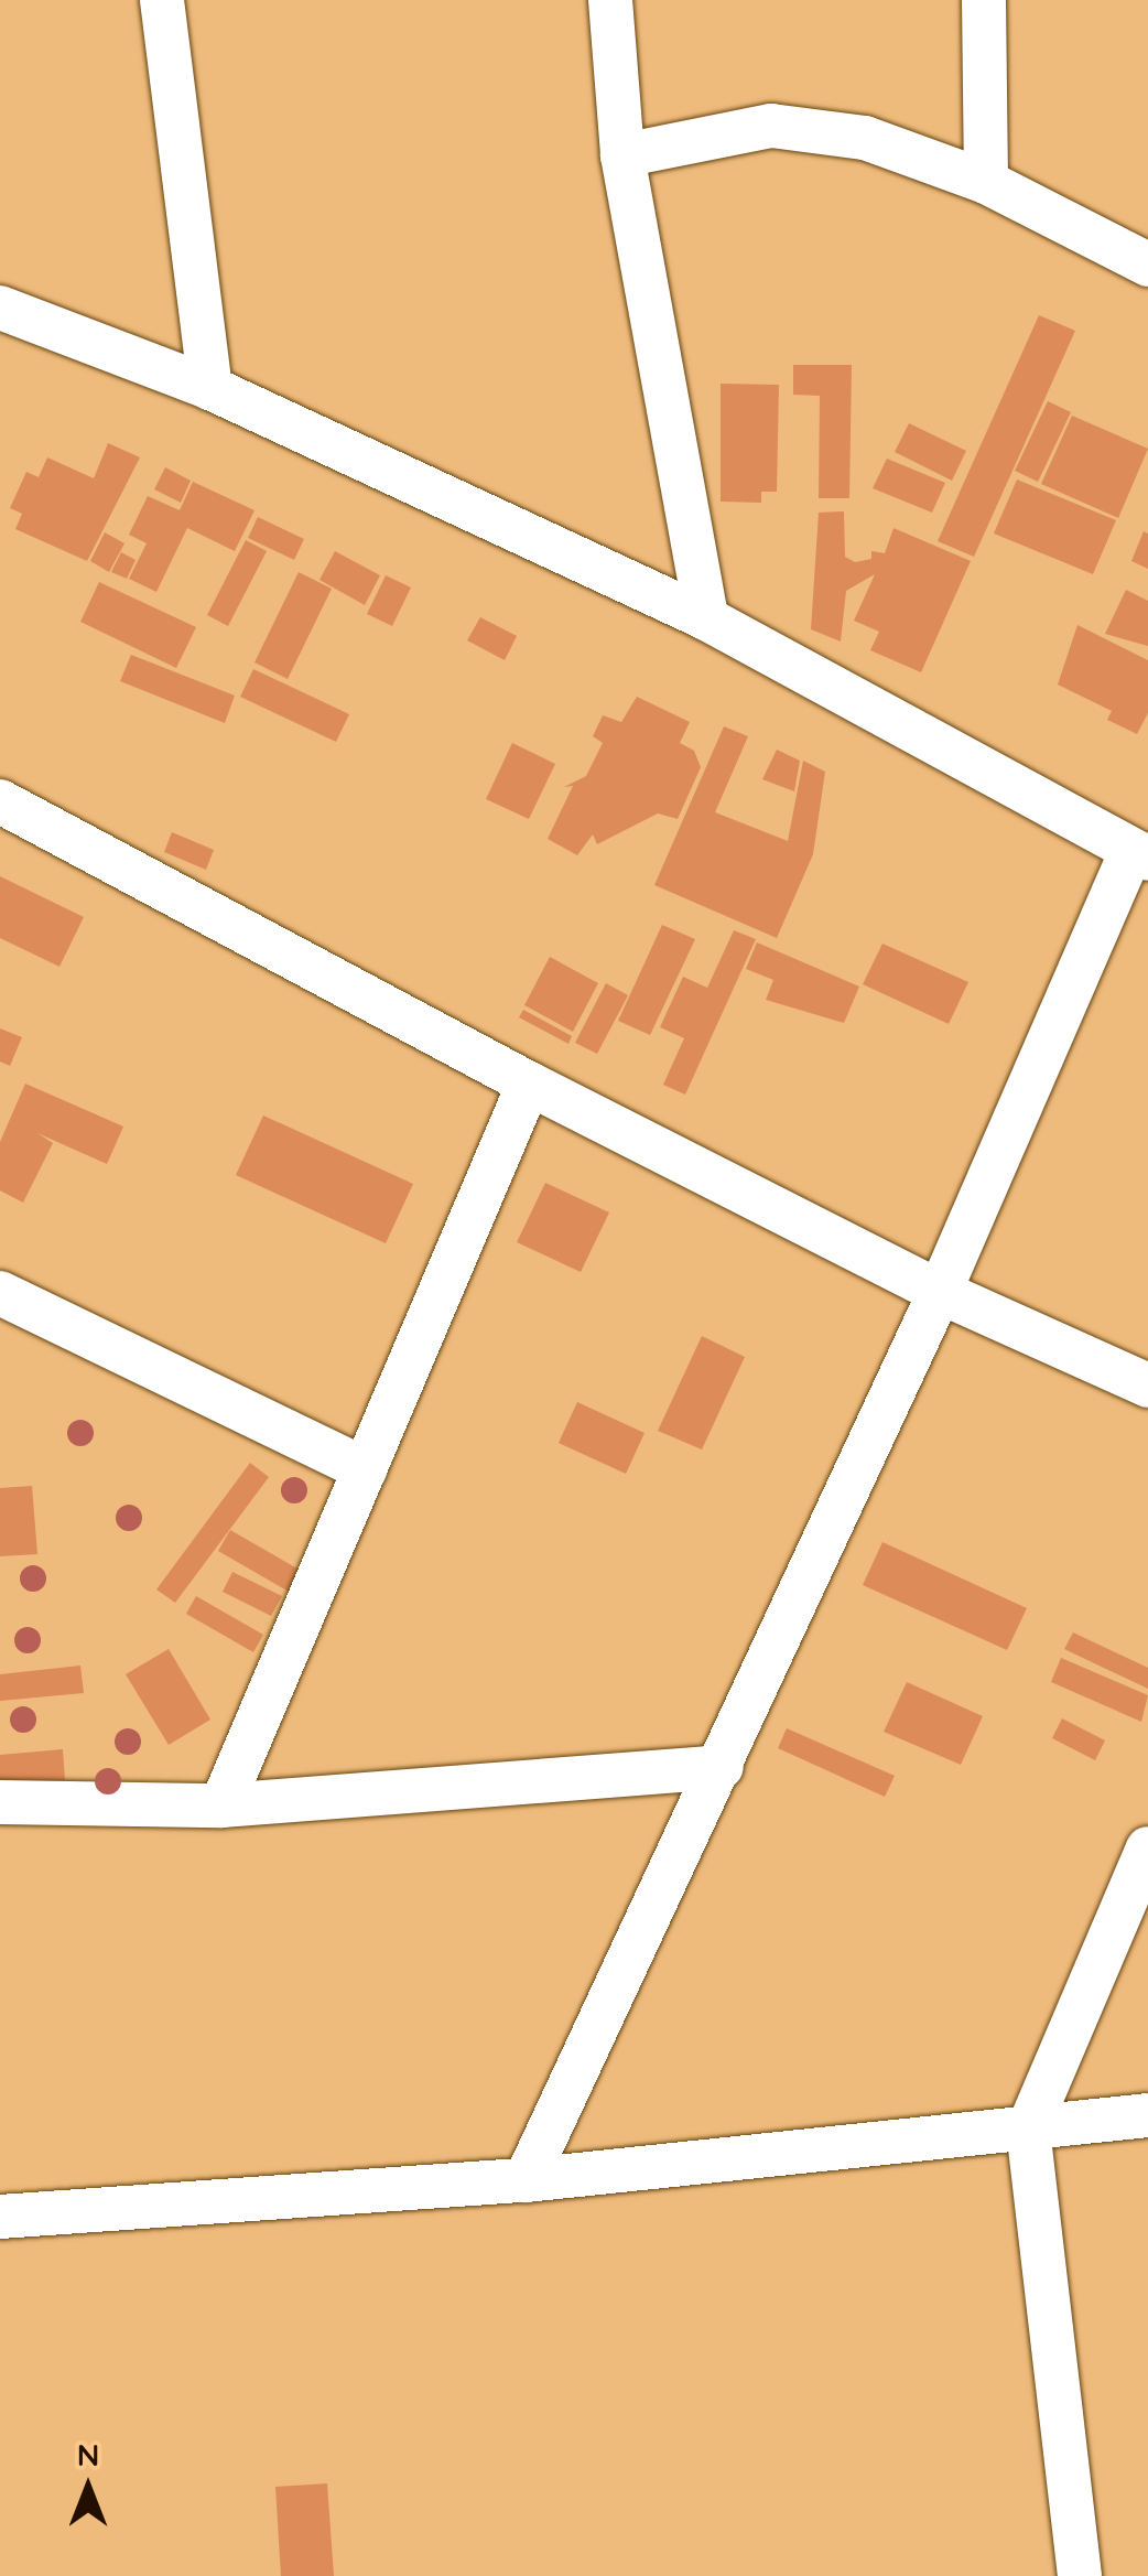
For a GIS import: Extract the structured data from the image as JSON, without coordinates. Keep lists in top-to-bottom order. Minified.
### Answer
{"north":"top"}
